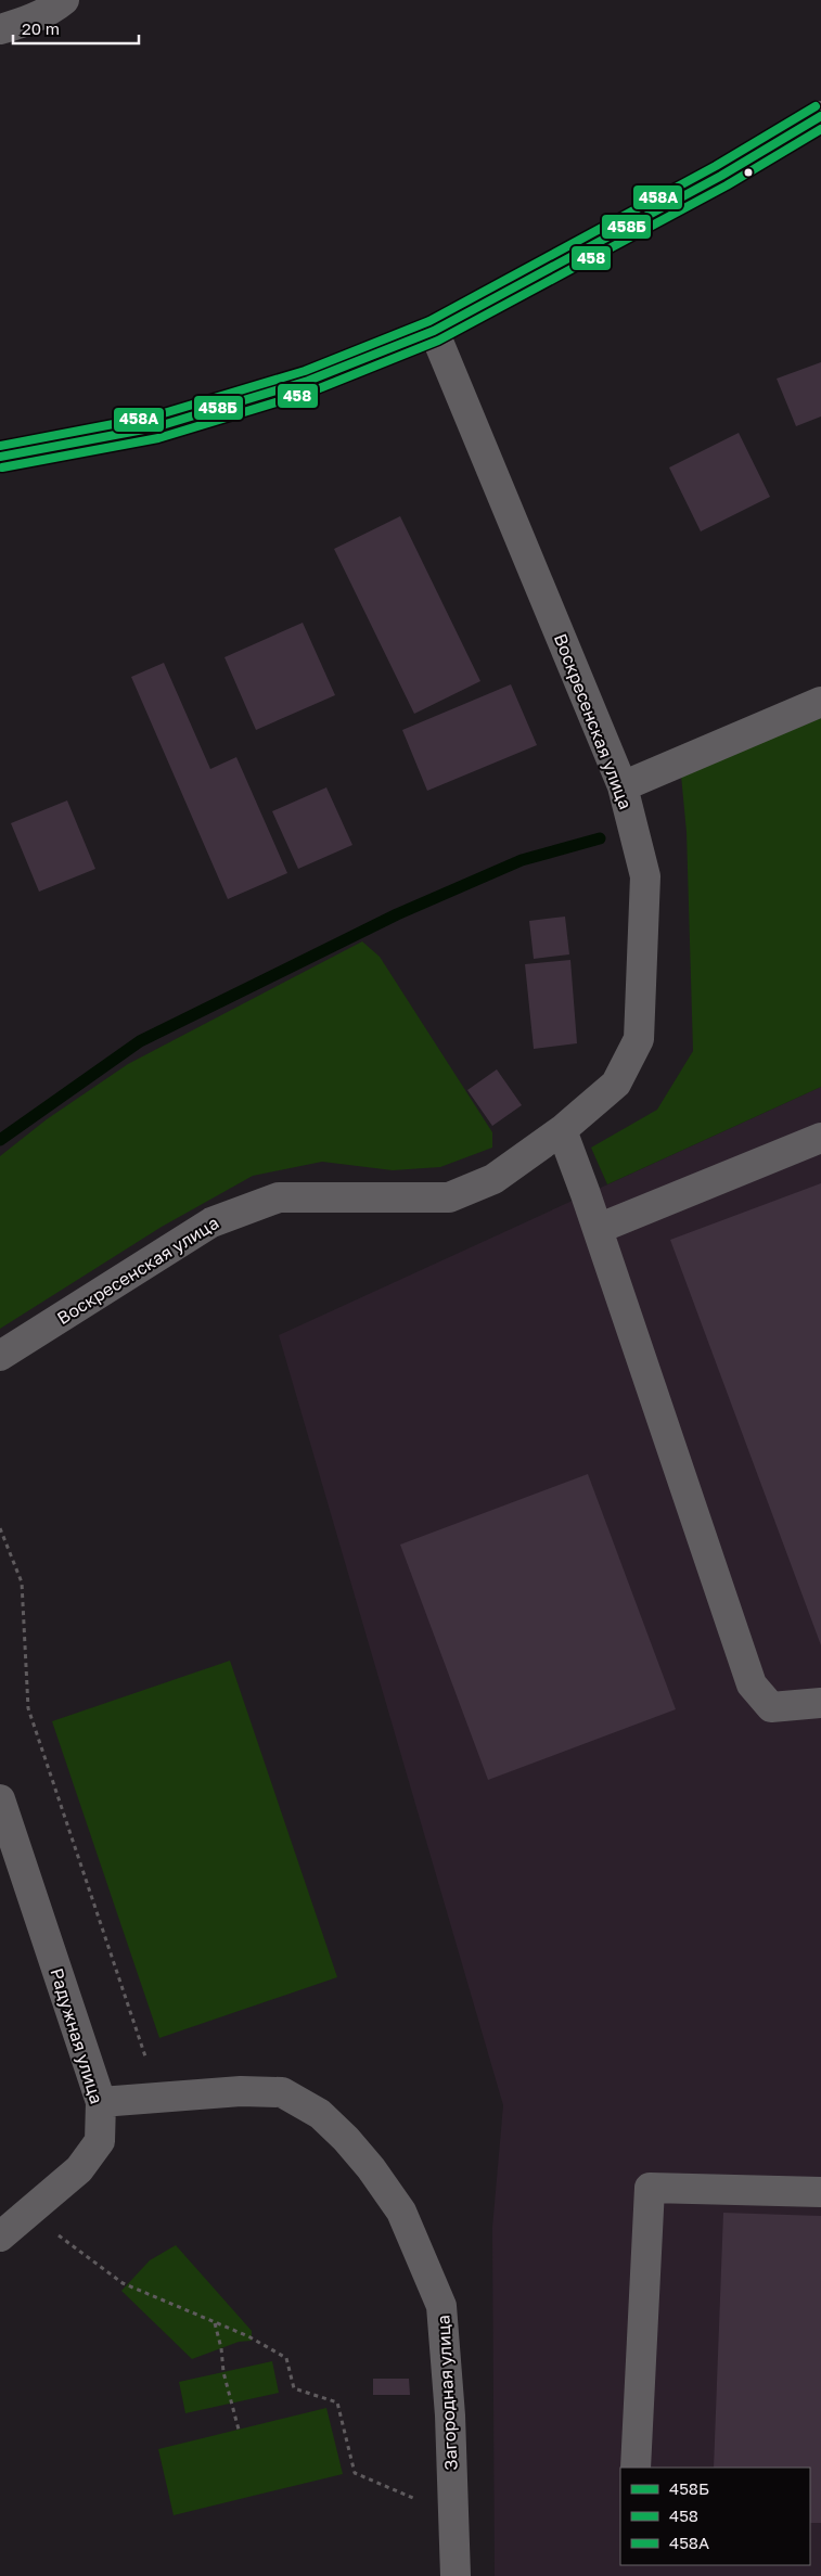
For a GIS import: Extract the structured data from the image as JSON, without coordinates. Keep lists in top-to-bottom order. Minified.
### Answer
{"streets":{"street":["Воскресенская улица","Радужная улица","Загородная улица"]},"crossings":[["Радужная улица","Загородная улица"]],"lines":["transit line 458А","transit line 458Б","transit line 458"],"legend":["458Б","458","458А"],"scale_bar":"20 m"}
